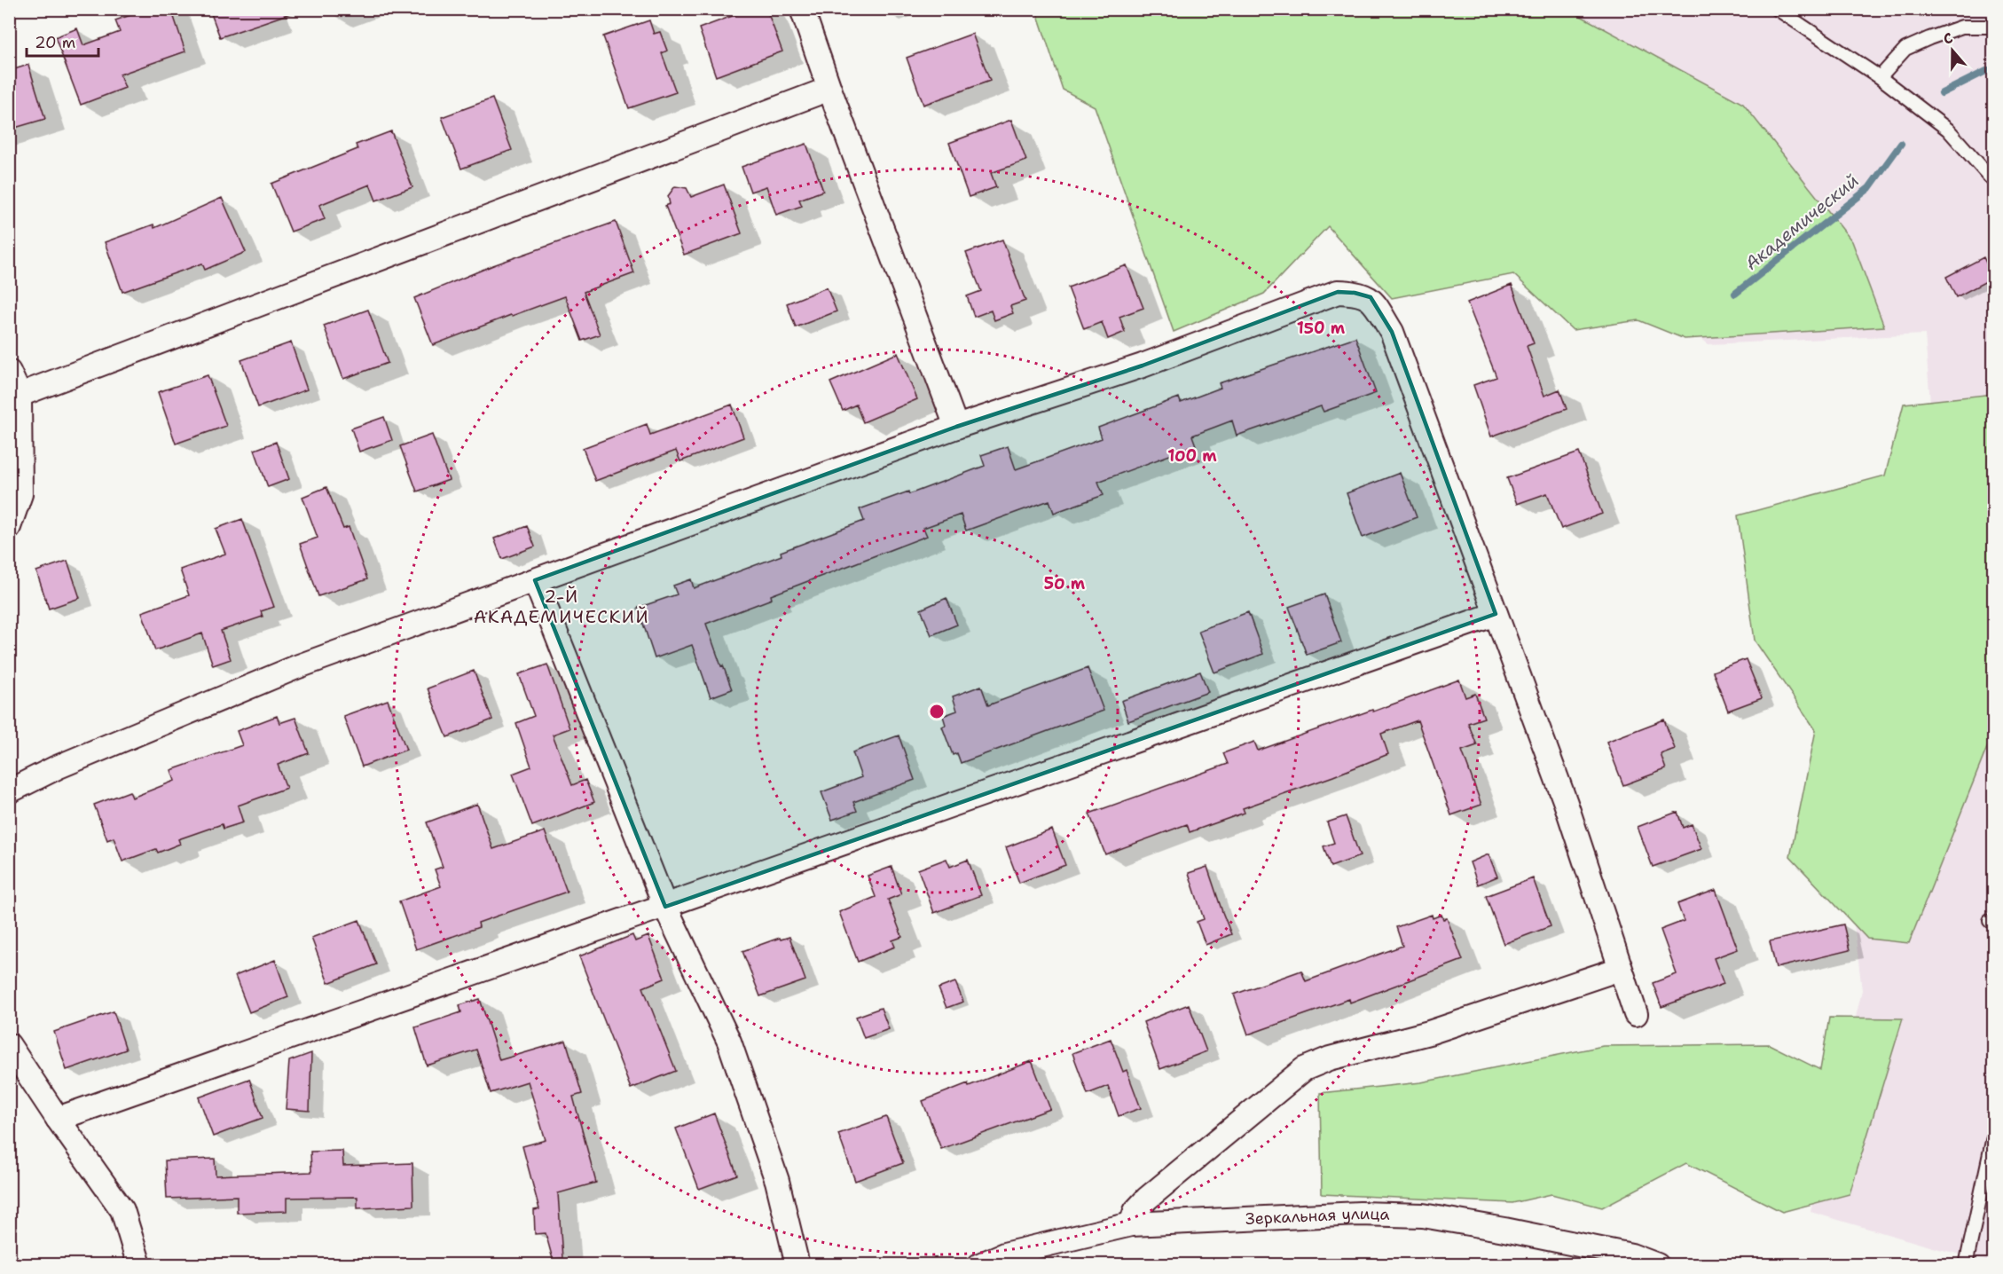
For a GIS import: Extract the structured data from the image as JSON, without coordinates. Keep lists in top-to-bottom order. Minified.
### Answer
{"streets":{"street":["Зеркальная улица"]},"districts":["2-Й АКАДЕМИЧЕСКИЙ"],"water":["Академический"],"scale_bar":"20 m","north":"top","rings":["150 m","100 m","50 m"]}
